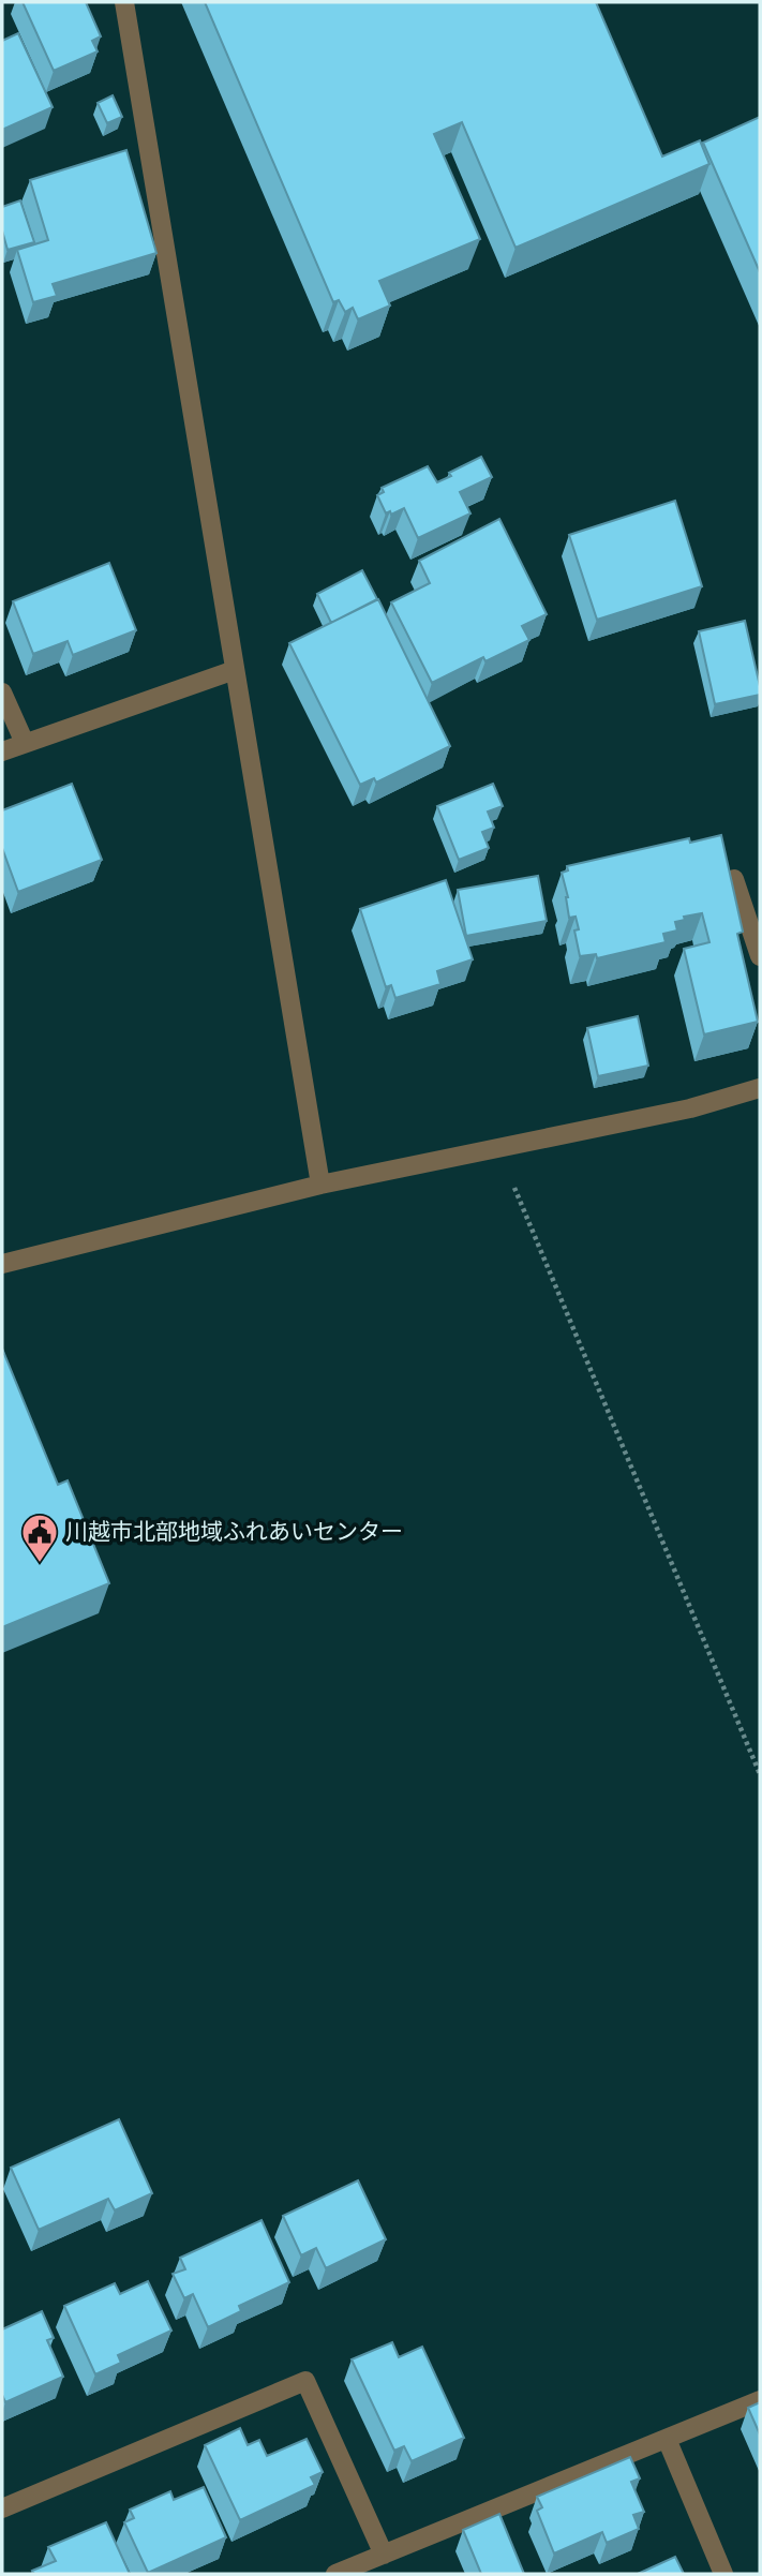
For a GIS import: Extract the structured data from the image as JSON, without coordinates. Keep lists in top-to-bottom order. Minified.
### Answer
{"places":{"public building":["川越市北部地域ふれあいセンター"]}}
